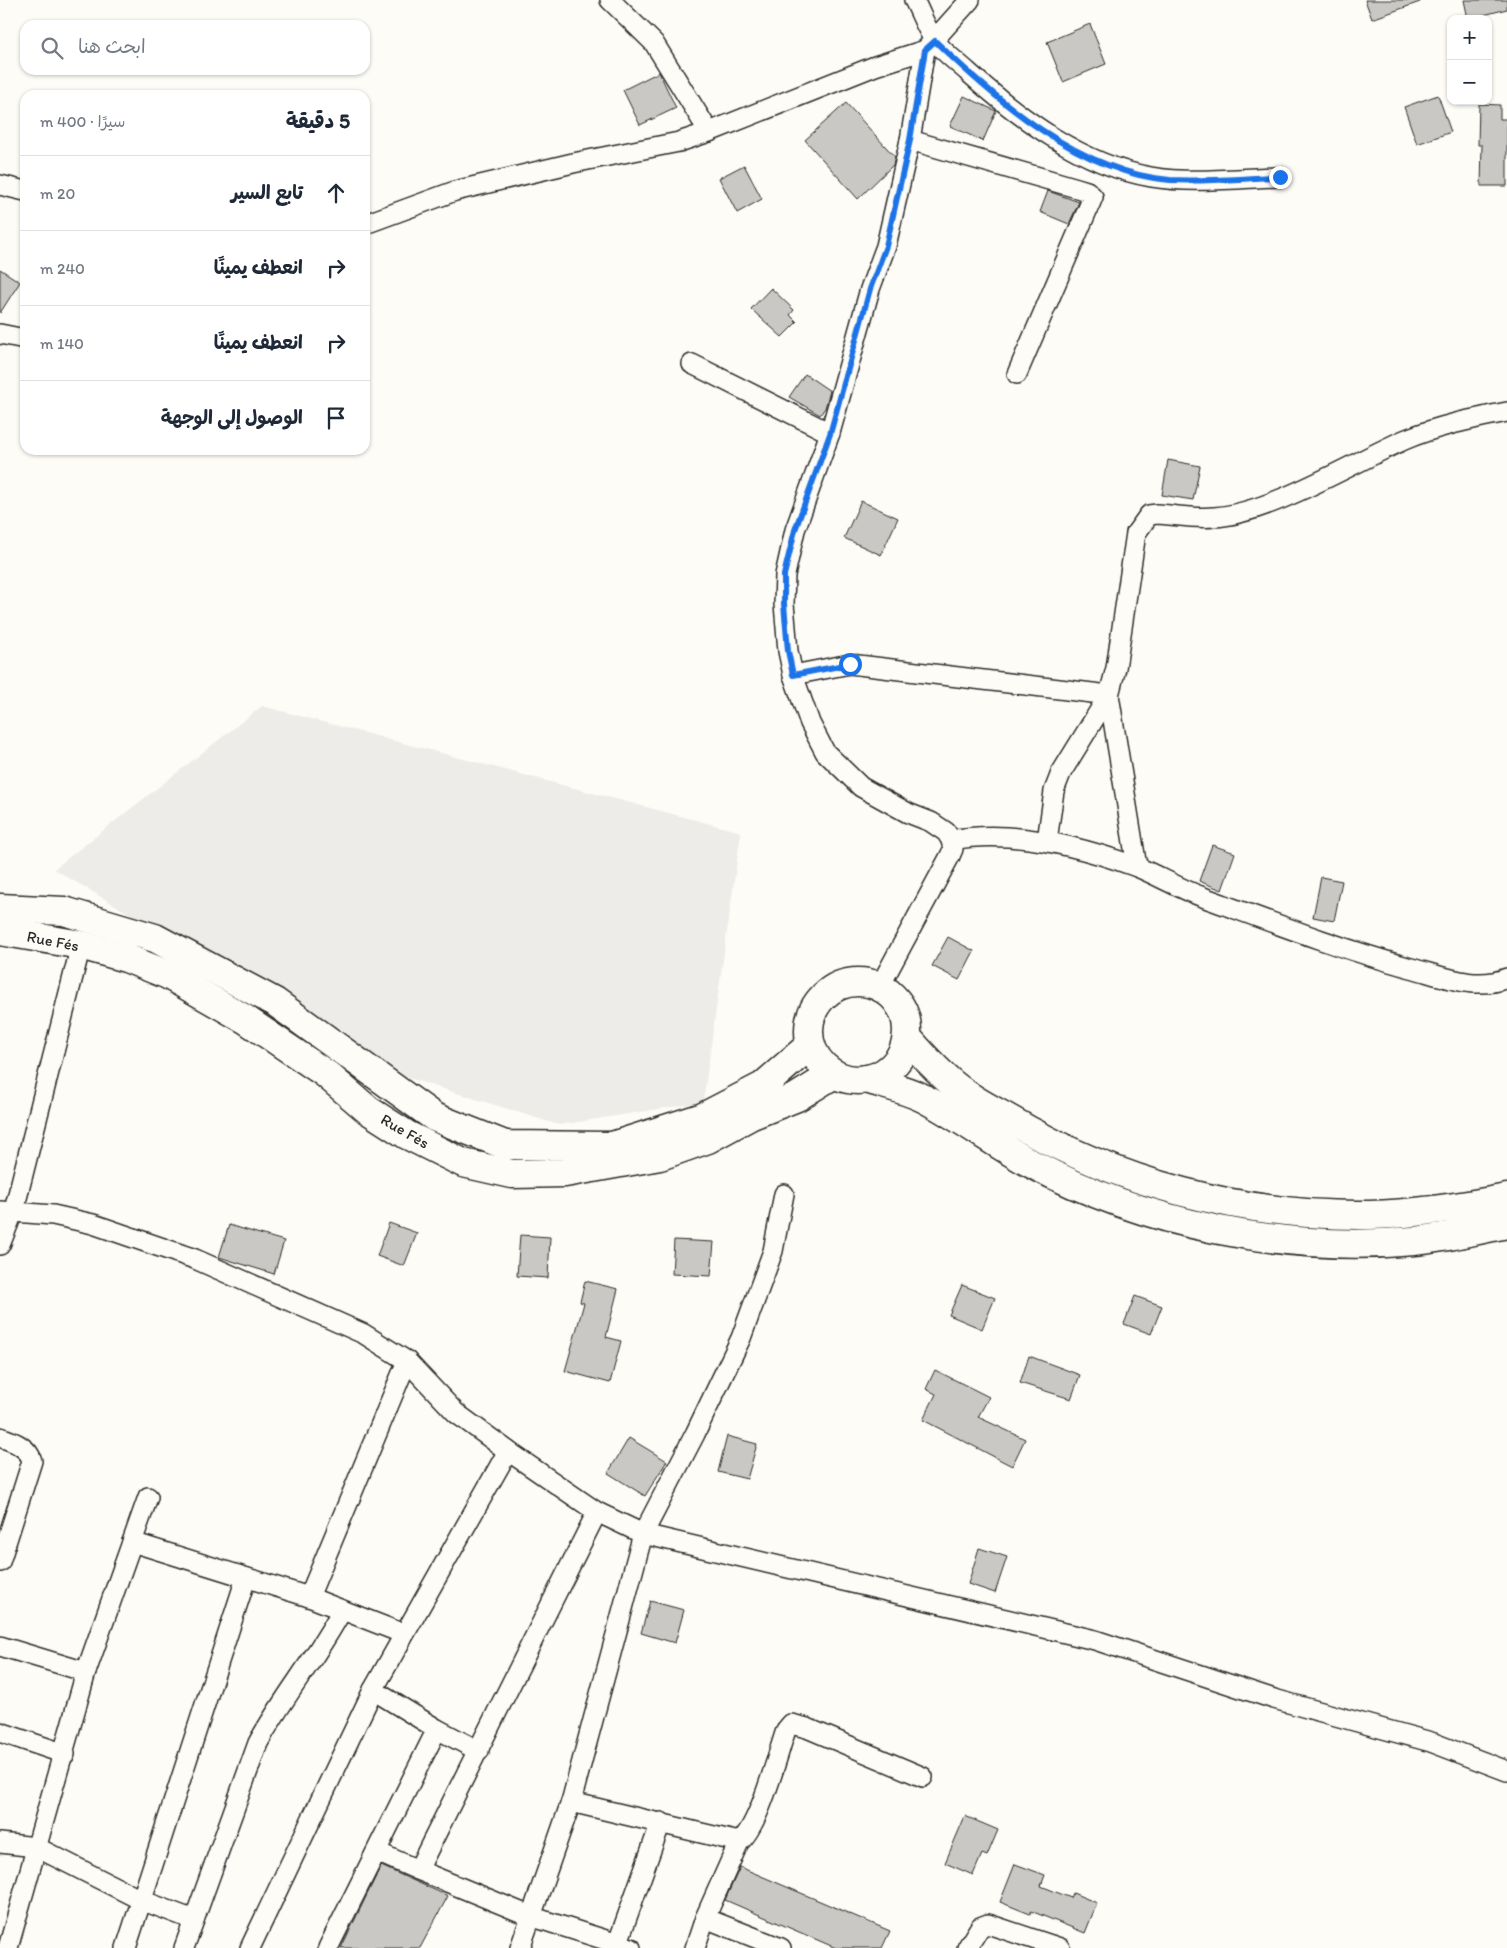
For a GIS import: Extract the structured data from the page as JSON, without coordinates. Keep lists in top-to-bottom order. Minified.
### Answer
{"streets":{"highway":["Rue Fés"]},"page":{"map_buttons":["+","−"],"search":"ابحث هنا","heading":["5 دقيقة","سيرًا · 400 m"],"list":[["تابع السير","20 m"],["انعطف يمينًا","240 m"],["انعطف يمينًا","140 m"],"الوصول إلى الوجهة"]}}
